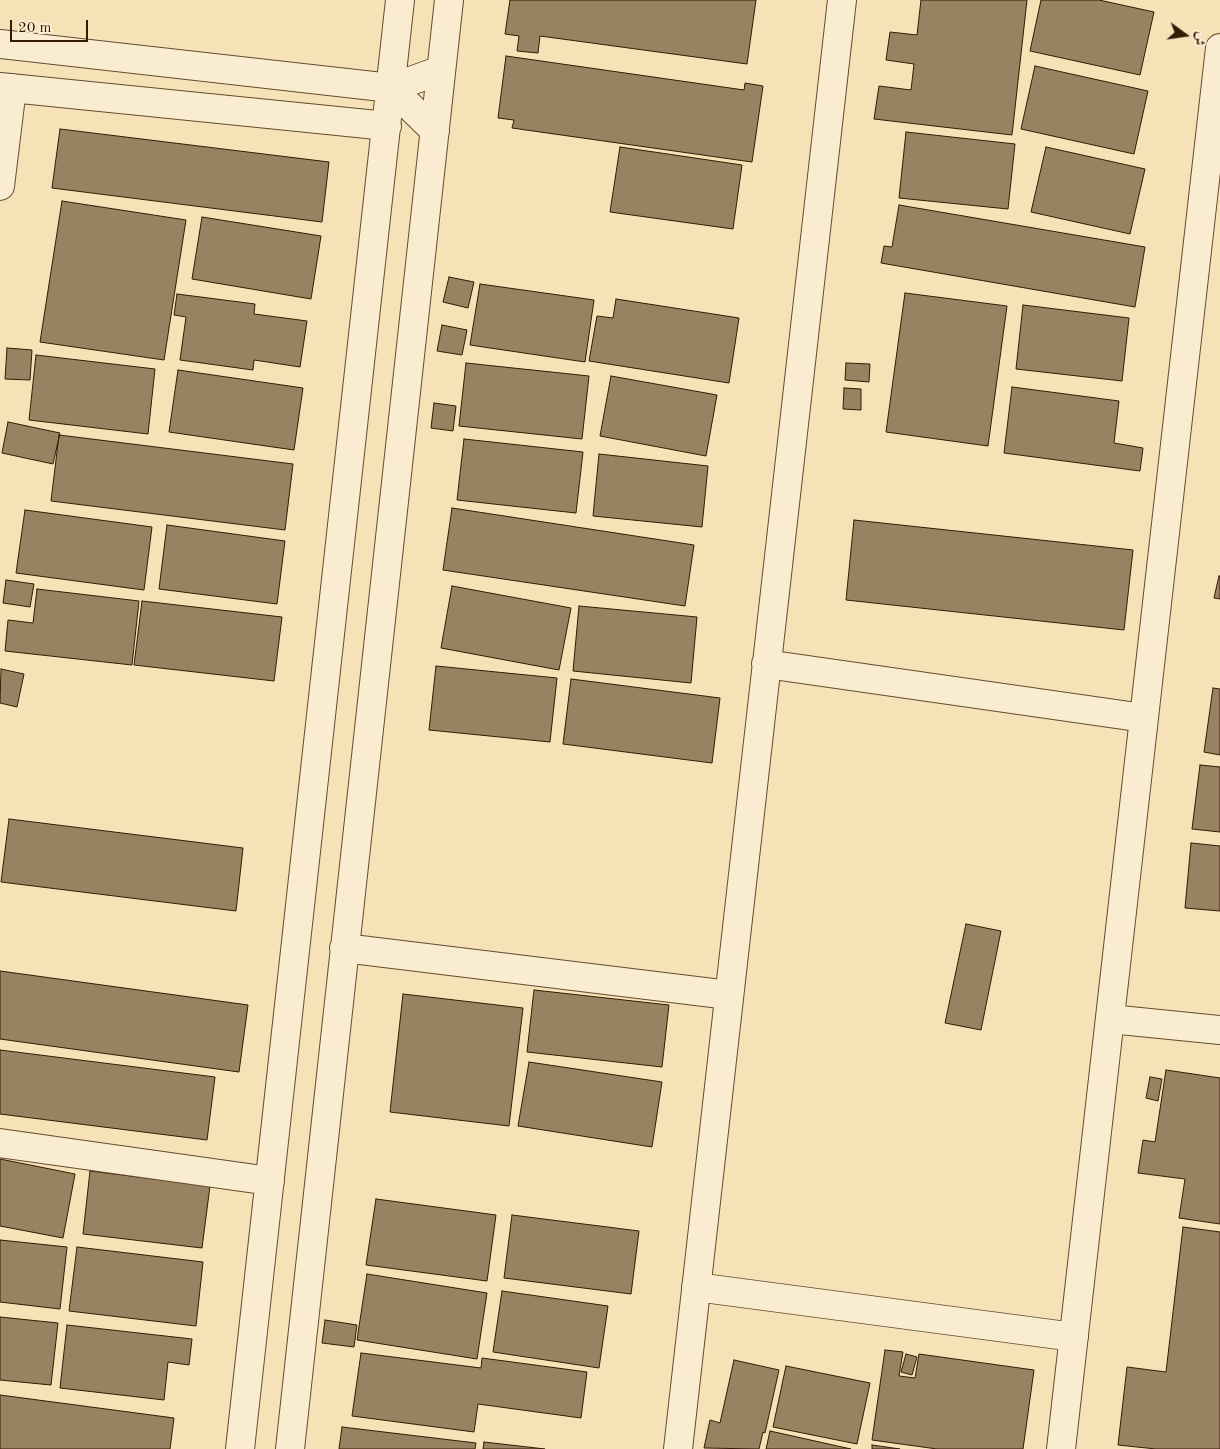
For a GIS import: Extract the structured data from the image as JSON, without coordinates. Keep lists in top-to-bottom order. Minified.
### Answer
{"scale_bar":"20 m","north":"right"}
